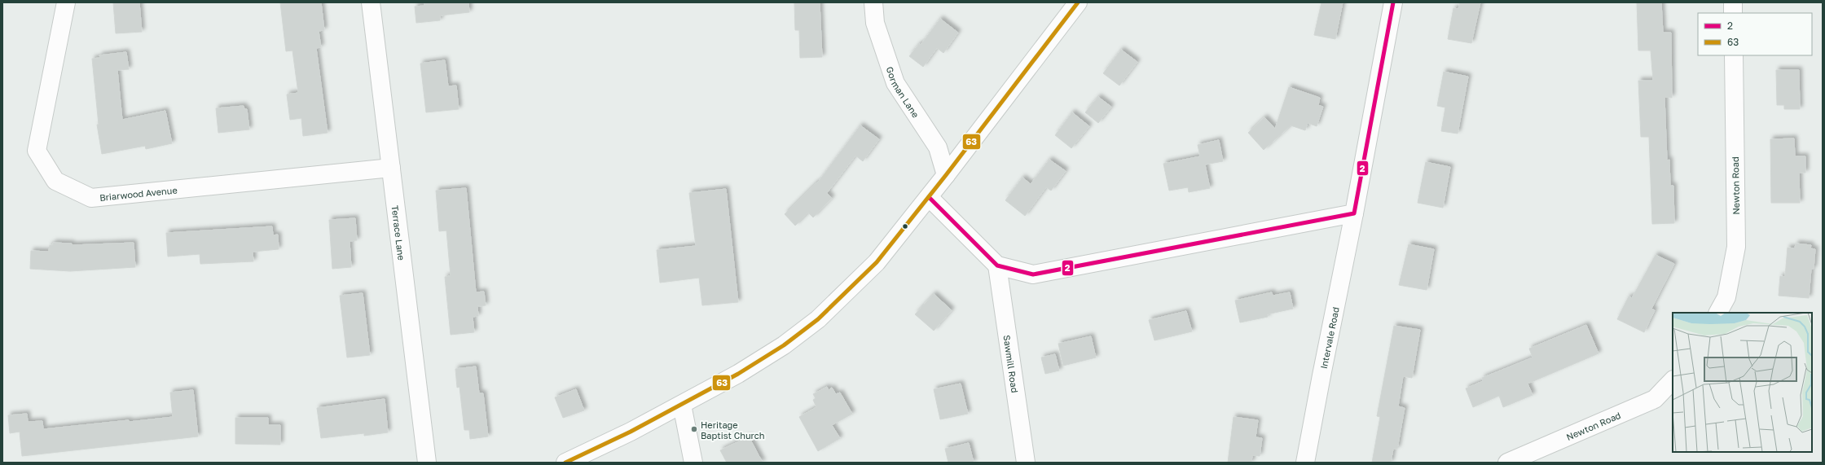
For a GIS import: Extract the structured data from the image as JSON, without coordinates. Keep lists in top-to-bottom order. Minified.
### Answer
{"streets":{"street":["Gorman Lane","Newton Road","Briarwood Avenue","Terrace Lane","Intervale Road","Sawmill Road"]},"crossings":[["Briarwood Avenue","Terrace Lane"]],"places":["Heritage Baptist Church"],"lines":["transit line 2","transit line 63"],"legend":["2","63"]}
